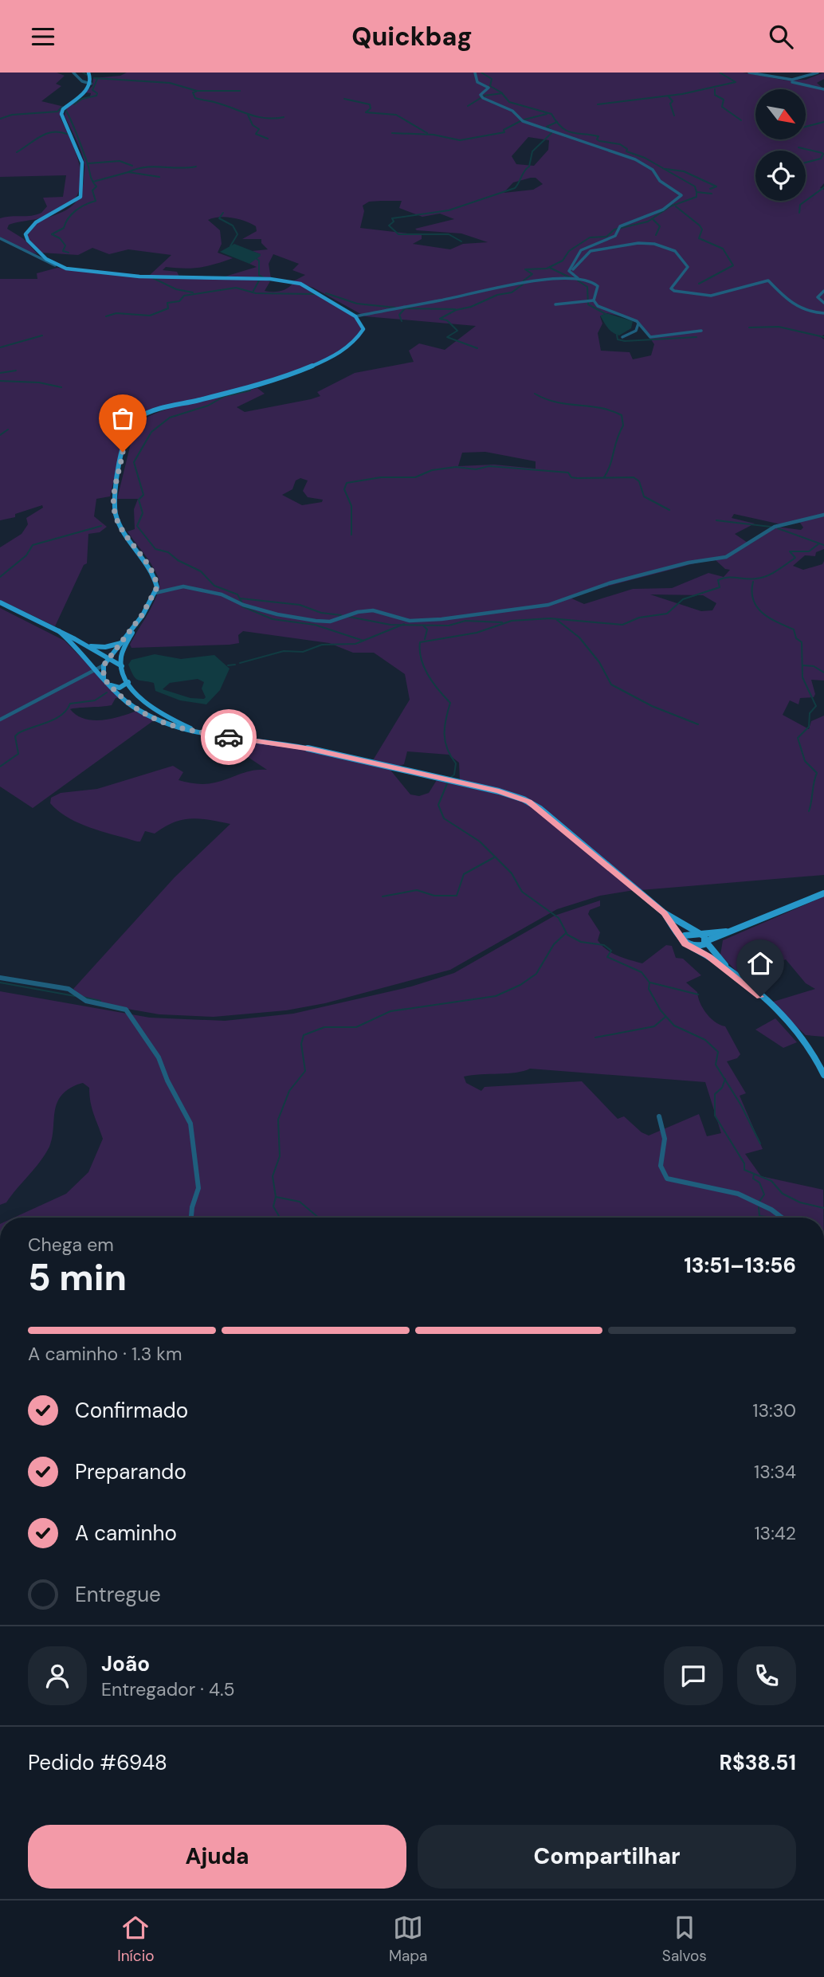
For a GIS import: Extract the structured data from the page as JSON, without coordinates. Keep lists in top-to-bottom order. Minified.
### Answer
{"north":"bottom right","page":{"header":"Quickbag","heading":["5 min","Chega em","13:51–13:56"],"panel":["João","Entregador · 4.5","Pedido #6948","R$38.51"],"bar":"A caminho · 1.3 km","list":[["Confirmado","13:30"],["Preparando","13:34"],["A caminho","13:42"],"Entregue"],"buttons":["Ajuda","Compartilhar"],"tabs":["Início","Mapa","Salvos"]}}
